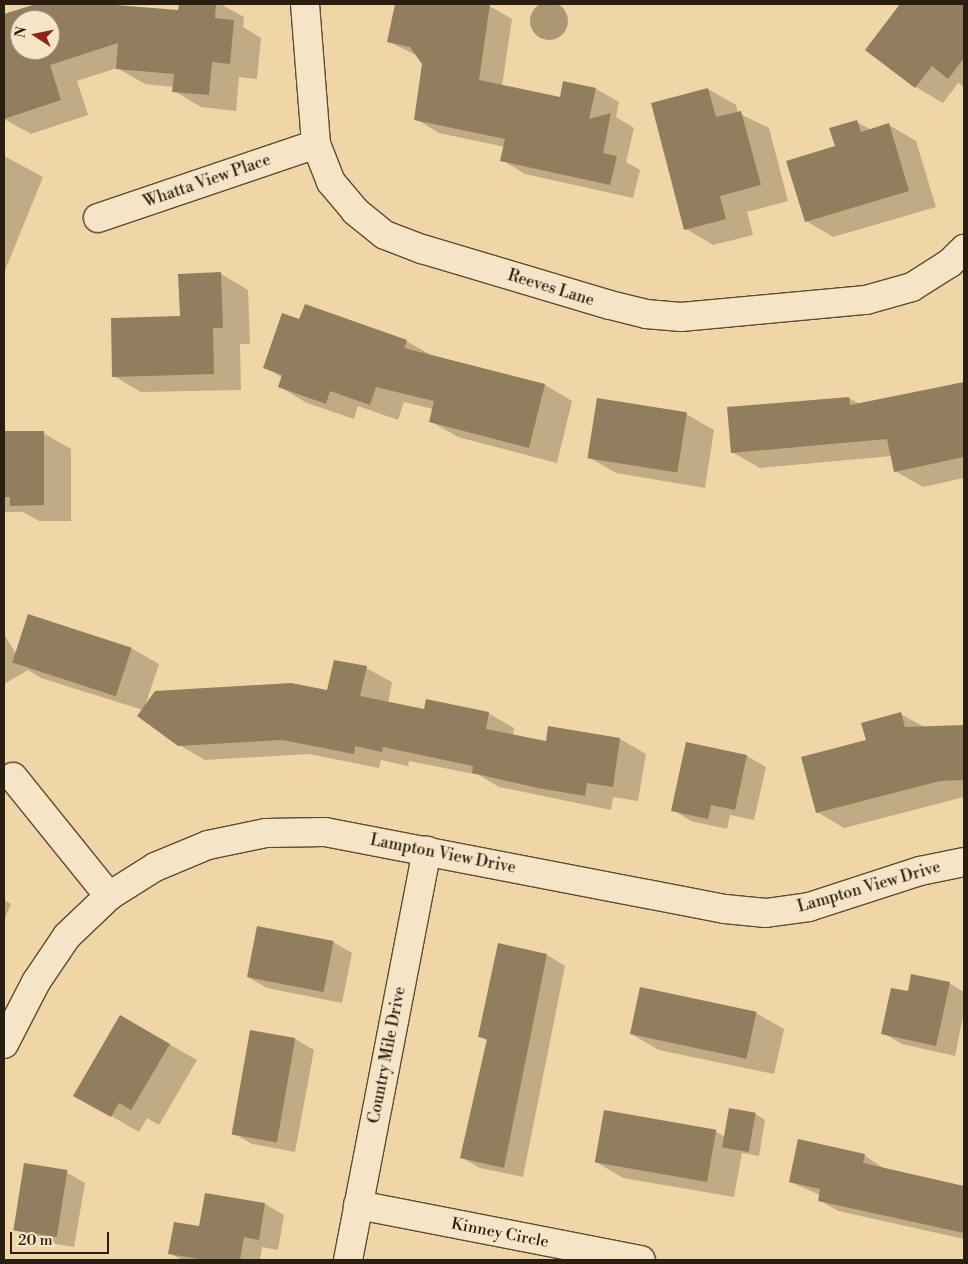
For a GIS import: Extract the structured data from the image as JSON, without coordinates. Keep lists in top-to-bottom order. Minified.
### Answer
{"streets":{"street":["Whatta View Place","Reeves Lane","Lampton View Drive","Country Mile Drive","Kinney Circle"]},"crossings":[["Whatta View Place","Reeves Lane"],["Lampton View Drive","Country Mile Drive"],["Country Mile Drive","Kinney Circle"]],"scale_bar":"20 m","north":"left"}
